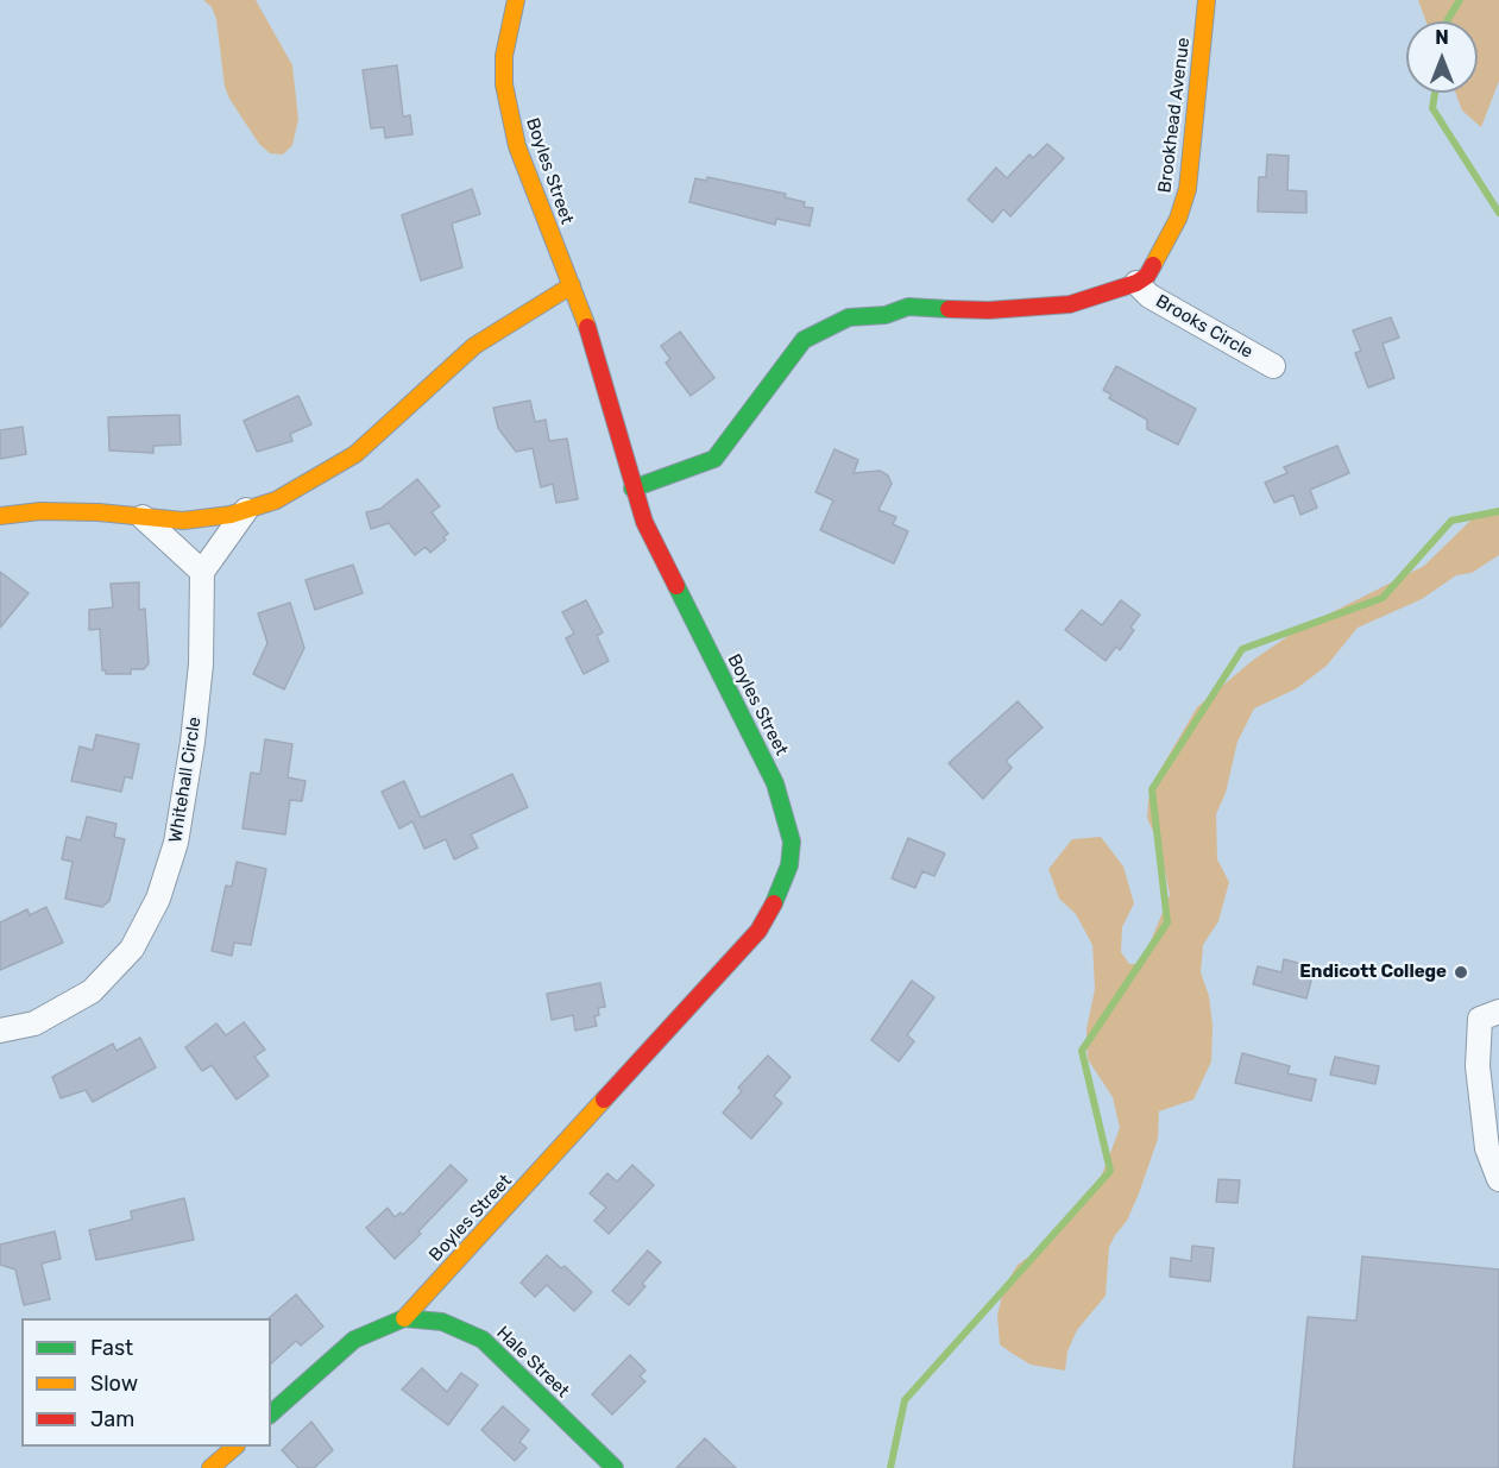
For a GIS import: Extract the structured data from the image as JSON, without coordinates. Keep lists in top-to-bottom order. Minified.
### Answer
{"streets":{"street":["Brookhead Avenue","Boyles Street","Brooks Circle","Whitehall Circle","Hale Street"]},"crossings":[["Brookhead Avenue","Brooks Circle"],["Boyles Street","Hale Street"]],"places":["Endicott College"],"legend":["Fast","Slow","Jam"],"north":"top"}
